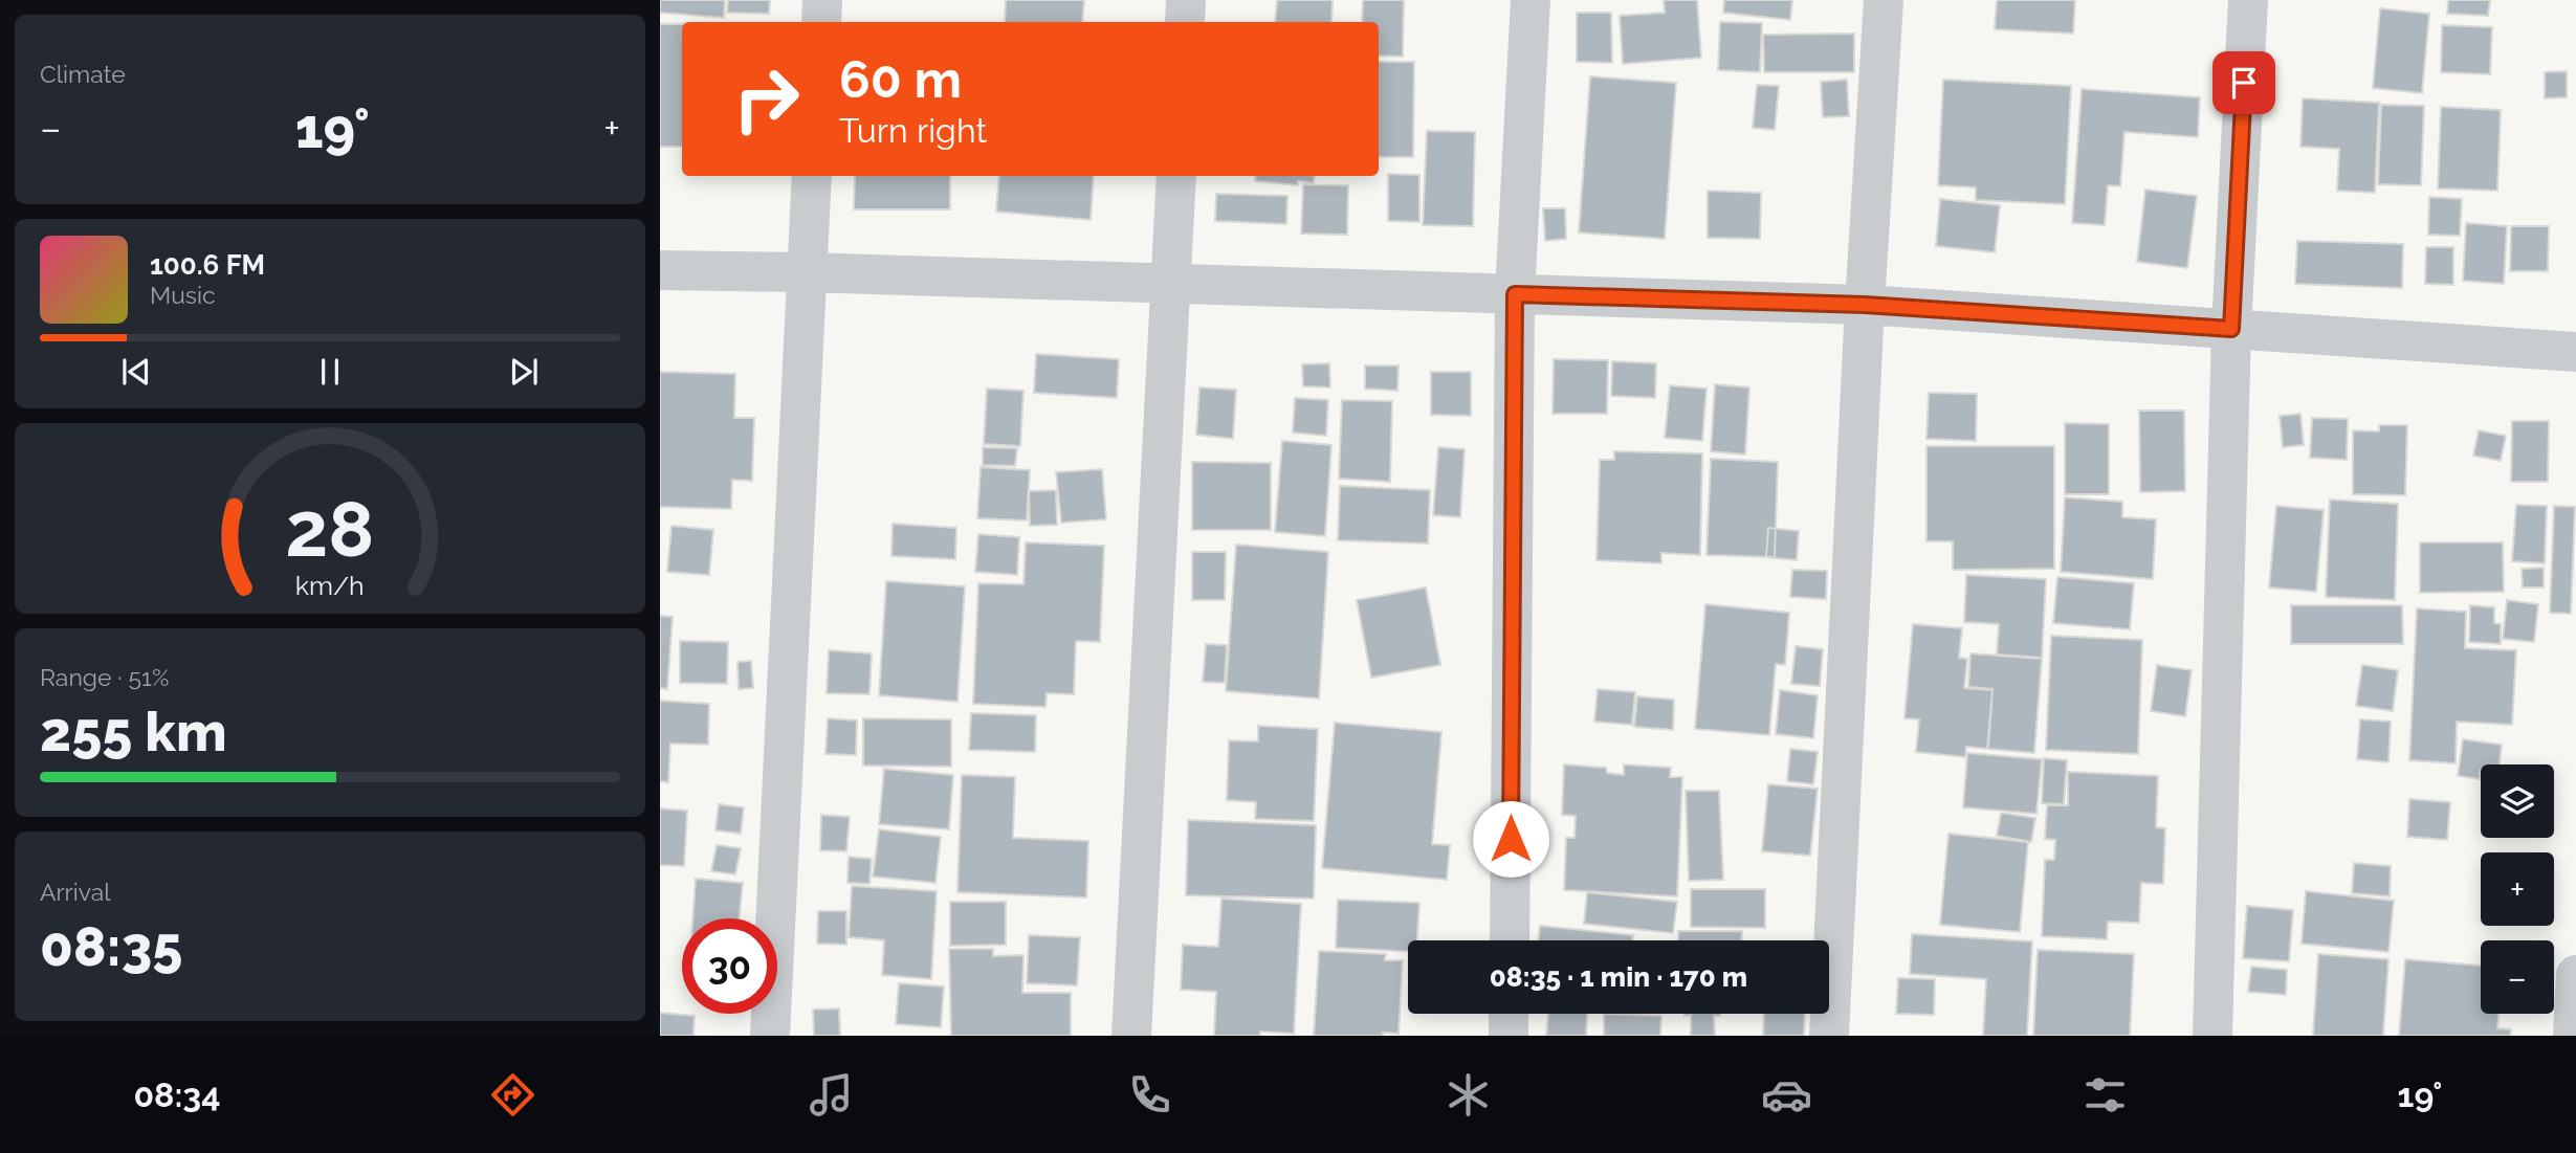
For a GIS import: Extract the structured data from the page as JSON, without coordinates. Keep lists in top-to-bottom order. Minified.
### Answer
{"page":{"tile":["Climate",["Range · 51%","255 km"],["Arrival","08:35"]],"turn":["60 m","Turn right"],"heat":["−","19°","+"],"song":["100.6 FM","Music"],"map_buttons":["+","−"],"limit":"30","trip":"08:35 · 1 min · 170 m","tabs":["08:34","19°"],"gauge":["28","km/h"]}}
